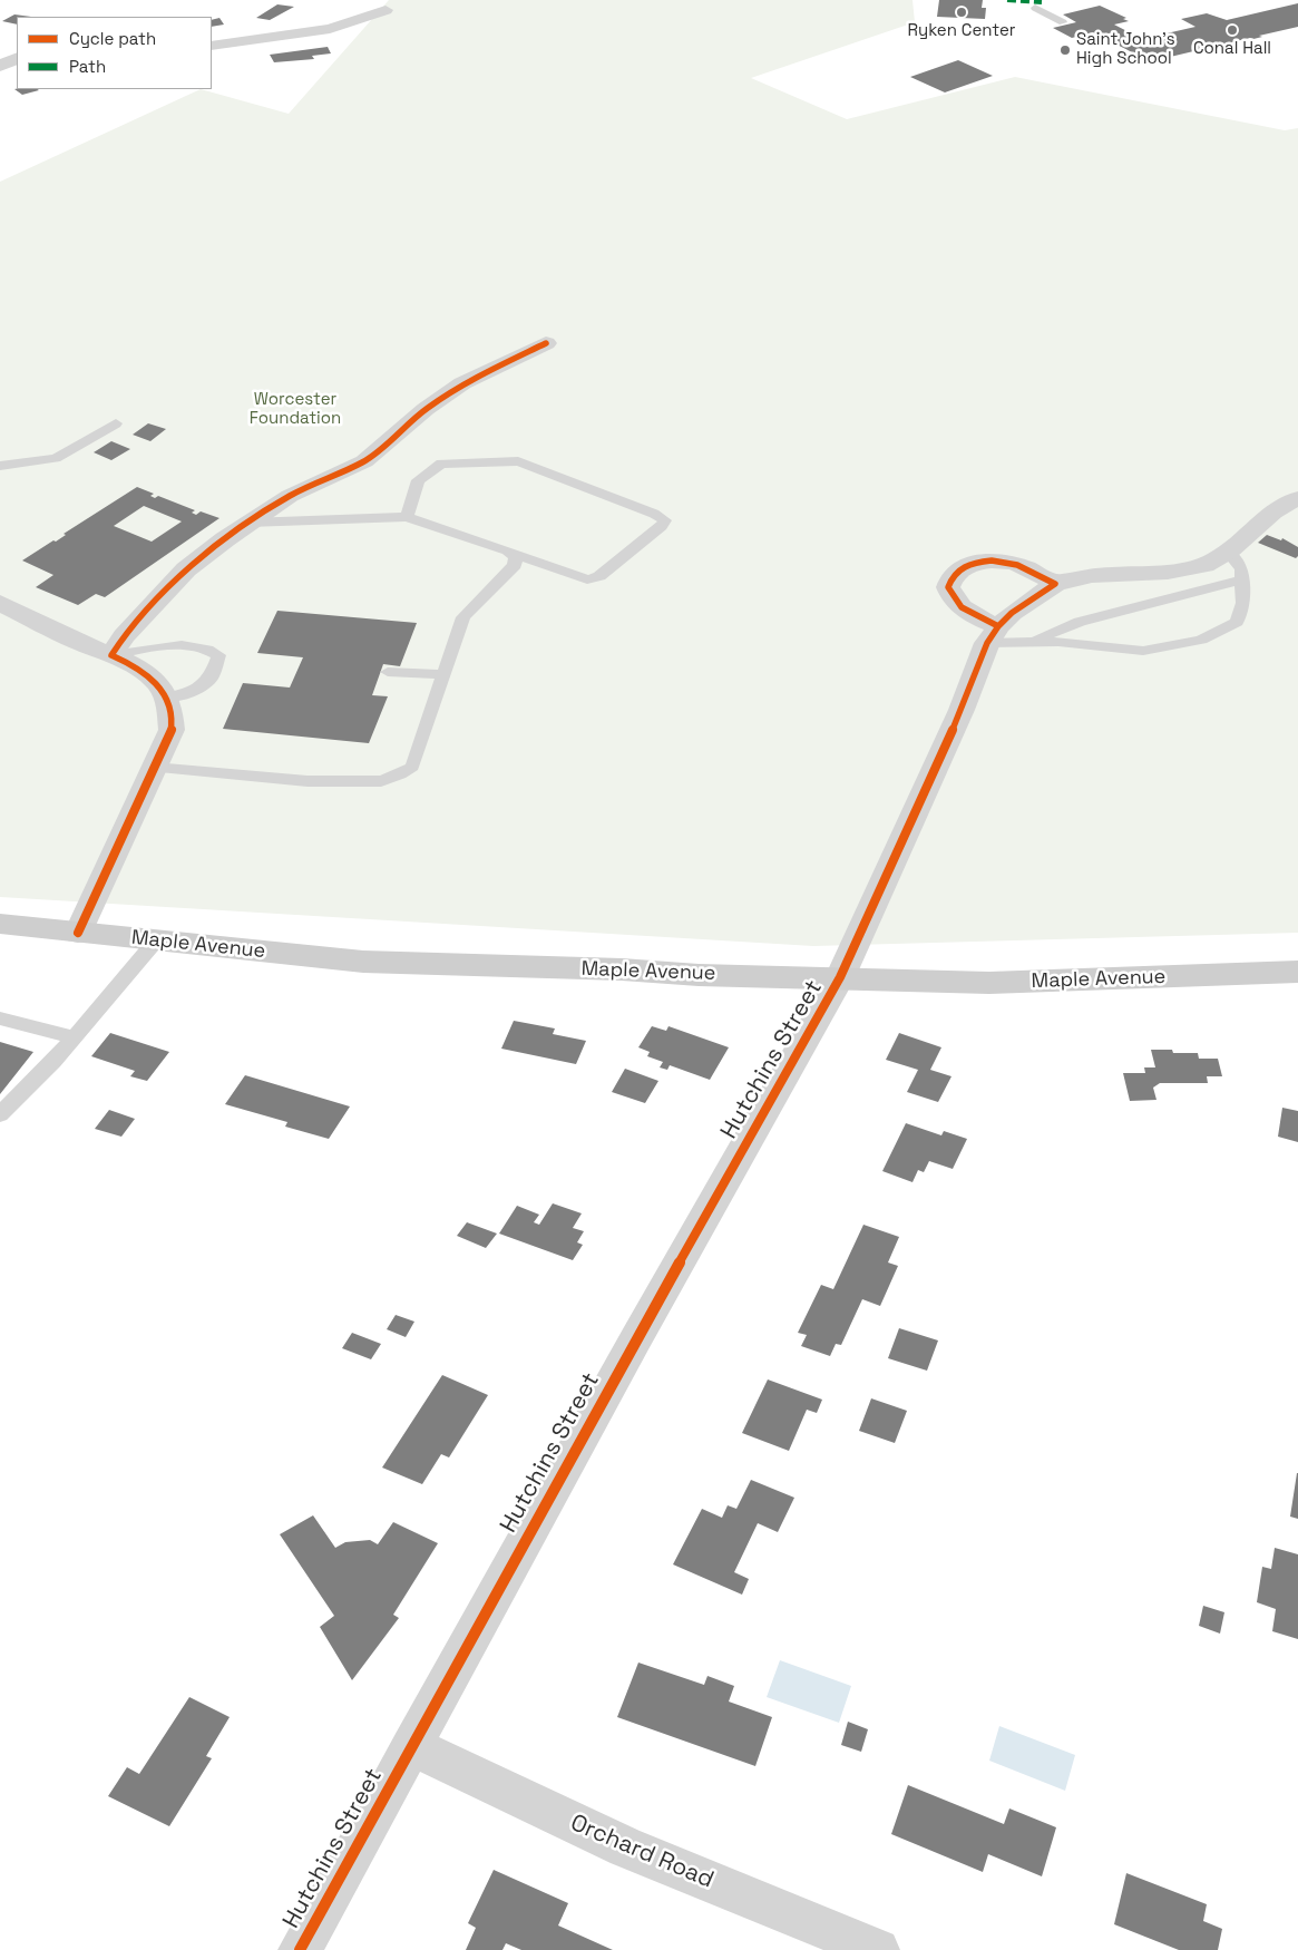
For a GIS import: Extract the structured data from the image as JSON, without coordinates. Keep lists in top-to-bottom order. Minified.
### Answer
{"streets":{"main road":["Maple Avenue"],"street":["Hutchins Street","Orchard Road"]},"crossings":[["Maple Avenue","Hutchins Street"],["Hutchins Street","Orchard Road"]],"parks":["Worcester Foundation"],"places":["Ryken Center","Conal Hall","Saint John's High School"],"legend":["Cycle path","Path"]}
